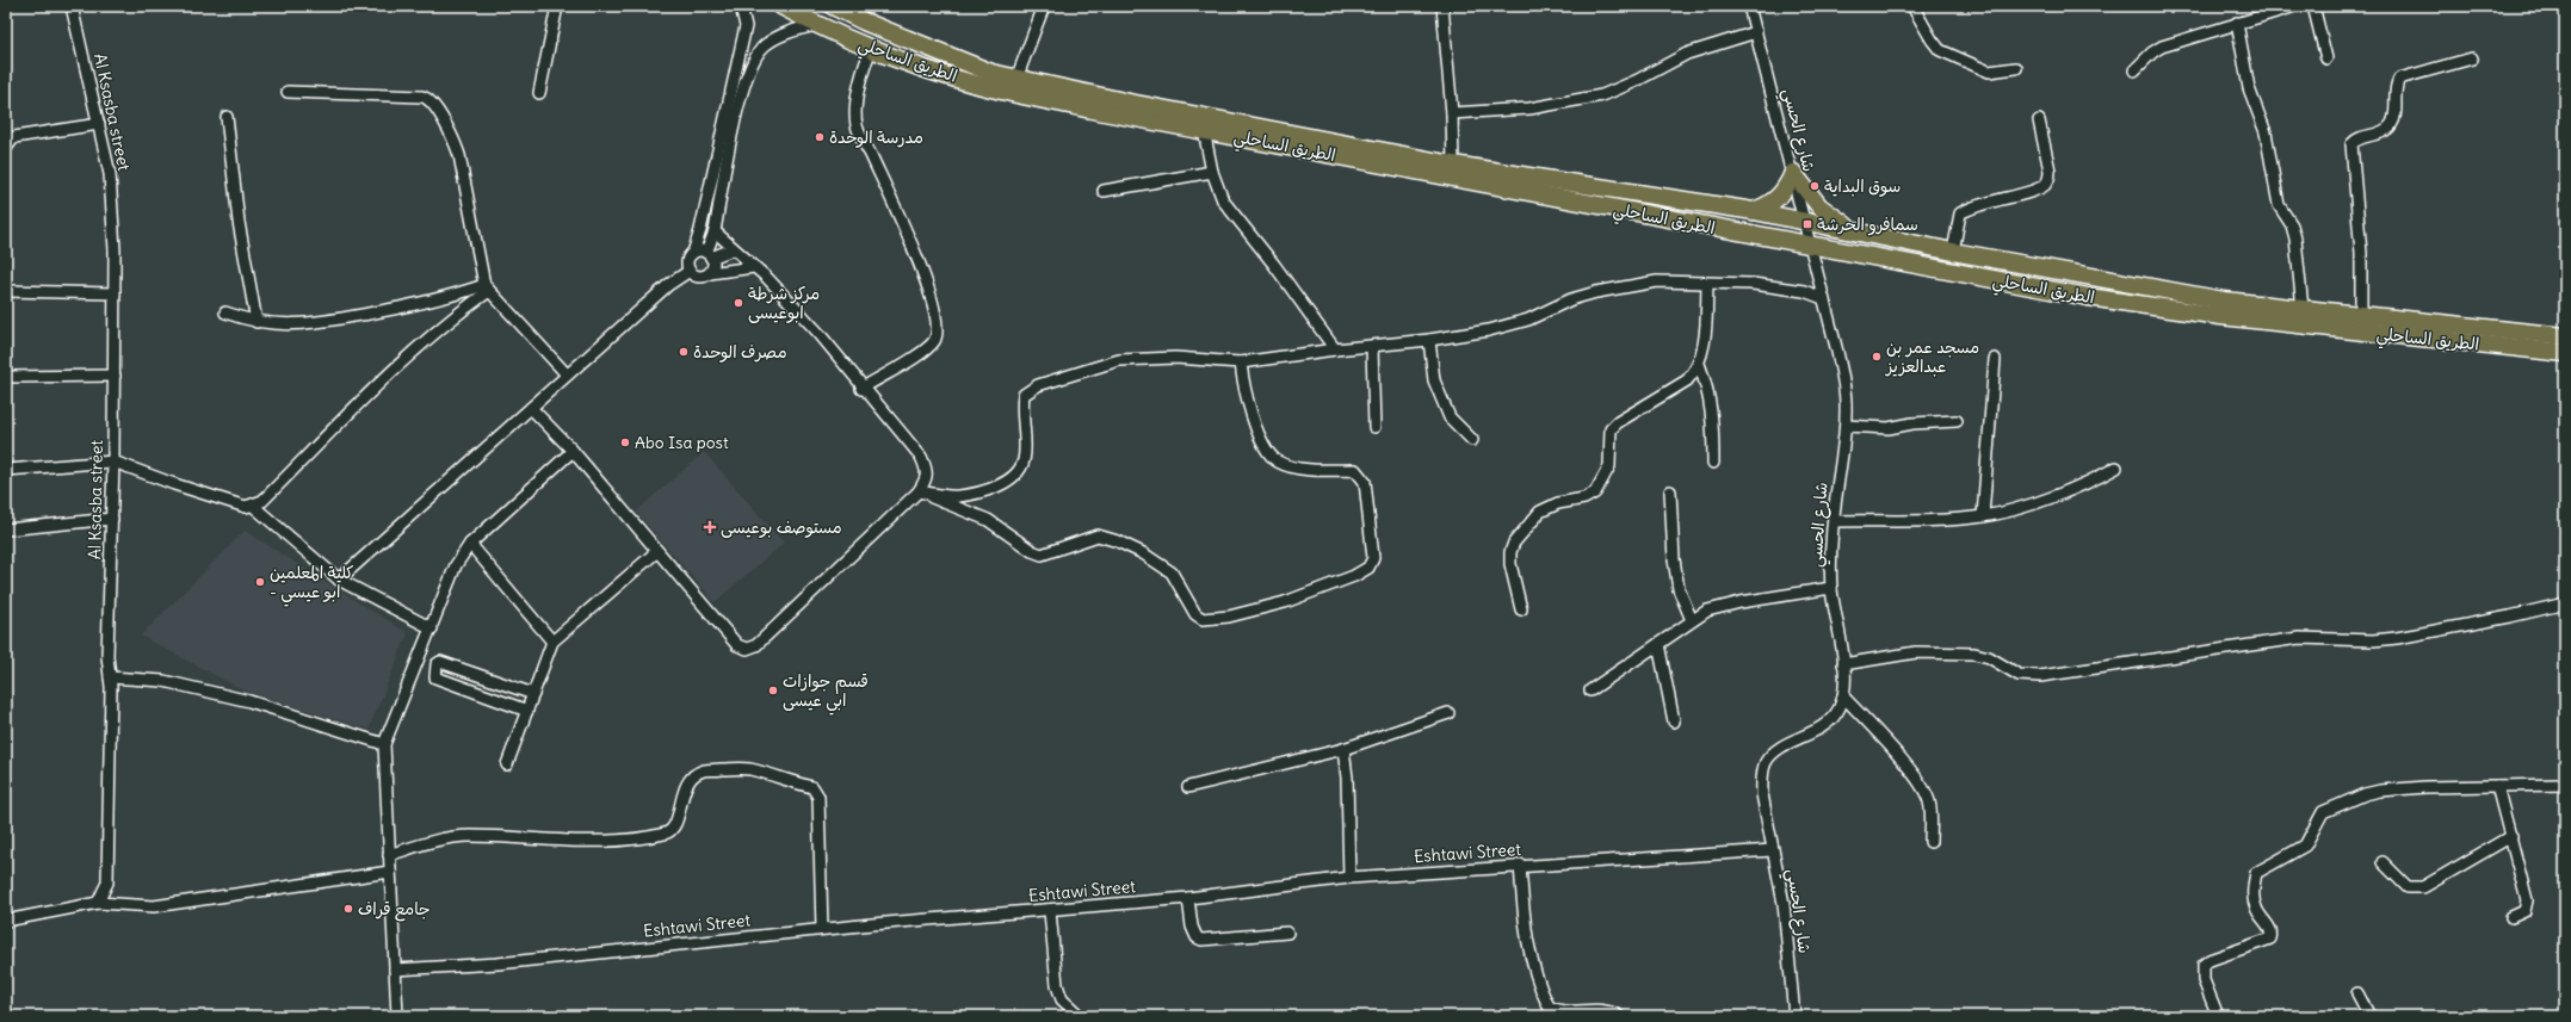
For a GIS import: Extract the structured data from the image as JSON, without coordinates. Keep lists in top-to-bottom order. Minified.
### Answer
{"streets":{"highway":["الطريق الساحلي"],"street":["Al Ksasba street","شارع الحسي","Eshtawi Street"]},"crossings":[["الطريق الساحلي","شارع الحسي"],["شارع الحسي","Eshtawi Street"]],"places":{"other":["مدرسة الوحدة","سوق البداية","مركز شرطة ابوعيسى","مصرف الوحدة","مسجد عمر بن عبدالعزيز","Abo Isa post","كلية المعلمين - ابو عيسي","قسم جوازات ابي عيسى","جامع قراف"],"transit":["سمافرو الحرشة"],"health":["مستوصف بوعيسى"]}}
